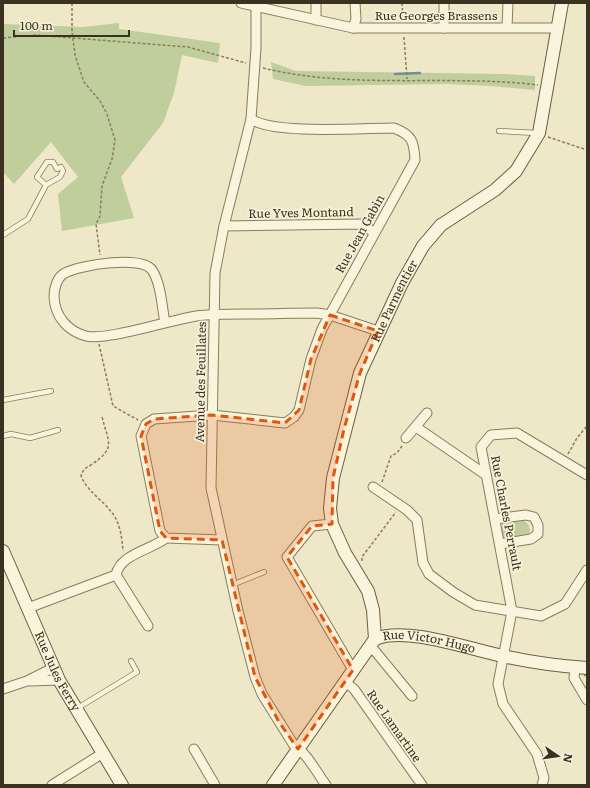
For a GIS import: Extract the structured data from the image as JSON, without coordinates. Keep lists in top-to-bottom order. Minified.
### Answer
{"streets":{"street":["Rue Georges Brassens","Rue Yves Montand","Rue Jean Gabin","Rue Parmentier","Avenue des Feuillates","Rue Charles Perrault","Rue Victor Hugo","Rue Jules Ferry","Rue Lamartine"]},"crossings":[["Rue Georges Brassens","Rue Parmentier"],["Rue Georges Brassens","Avenue des Feuillates"],["Rue Yves Montand","Rue Jean Gabin"],["Rue Yves Montand","Avenue des Feuillates"],["Rue Jean Gabin","Avenue des Feuillates"],["Rue Parmentier","Rue Victor Hugo"],["Avenue des Feuillates","Rue Victor Hugo"],["Rue Charles Perrault","Rue Victor Hugo"],["Rue Victor Hugo","Rue Lamartine"]],"scale_bar":"100 m","north":"right"}
